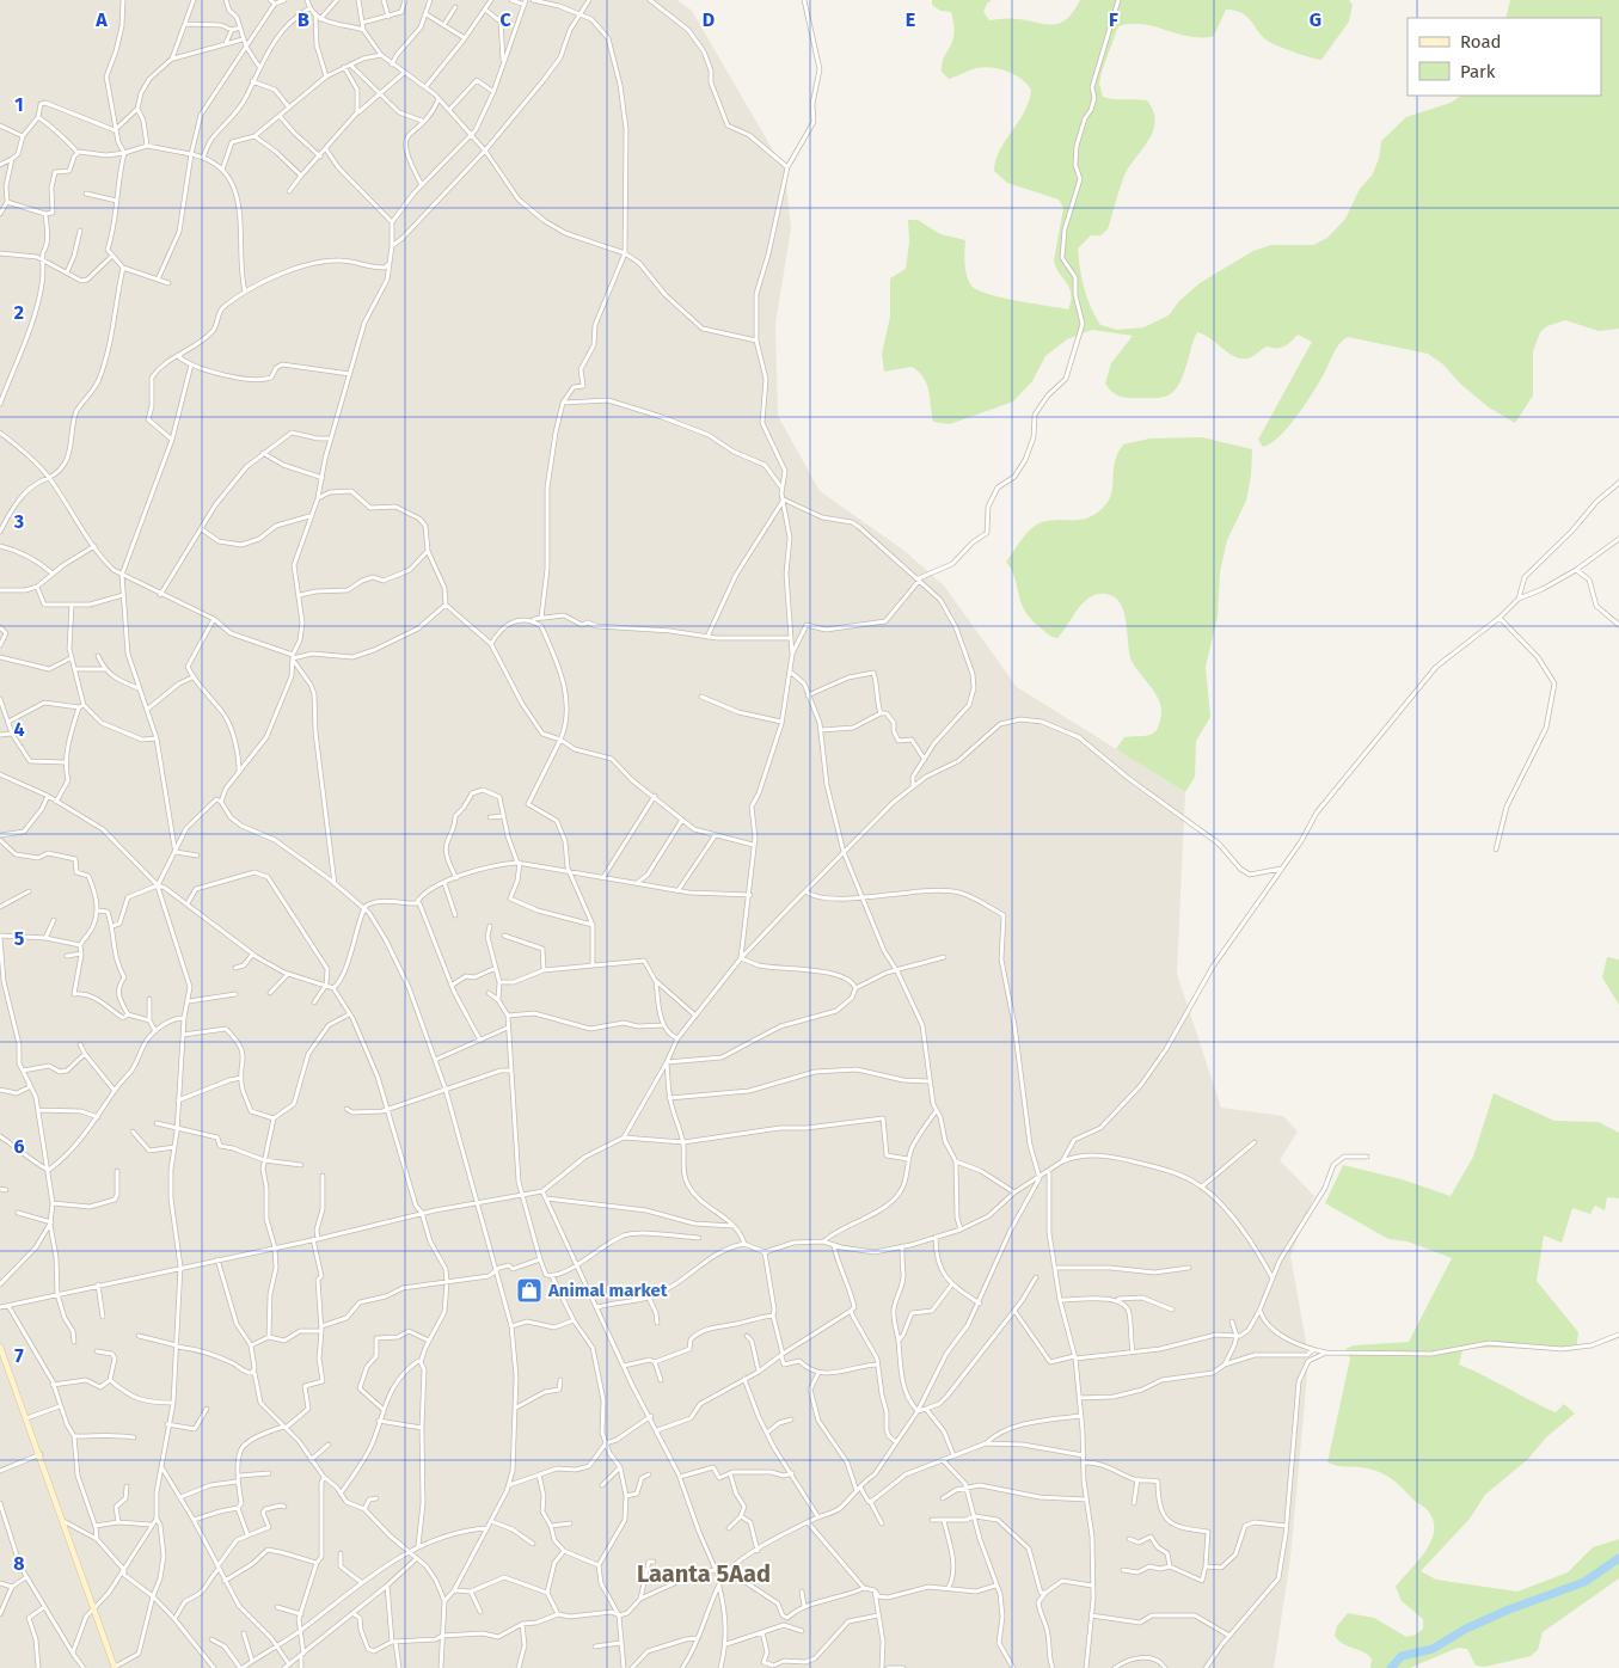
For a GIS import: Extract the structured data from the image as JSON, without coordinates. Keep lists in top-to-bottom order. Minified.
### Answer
{"districts":["Laanta 5Aad"],"places":{"shop":["Animal market"]},"legend":["Road","Park"],"grid":{"columns":["A","B","C","D","E","F","G"],"rows":["1","2","3","4","5","6","7","8"]}}
